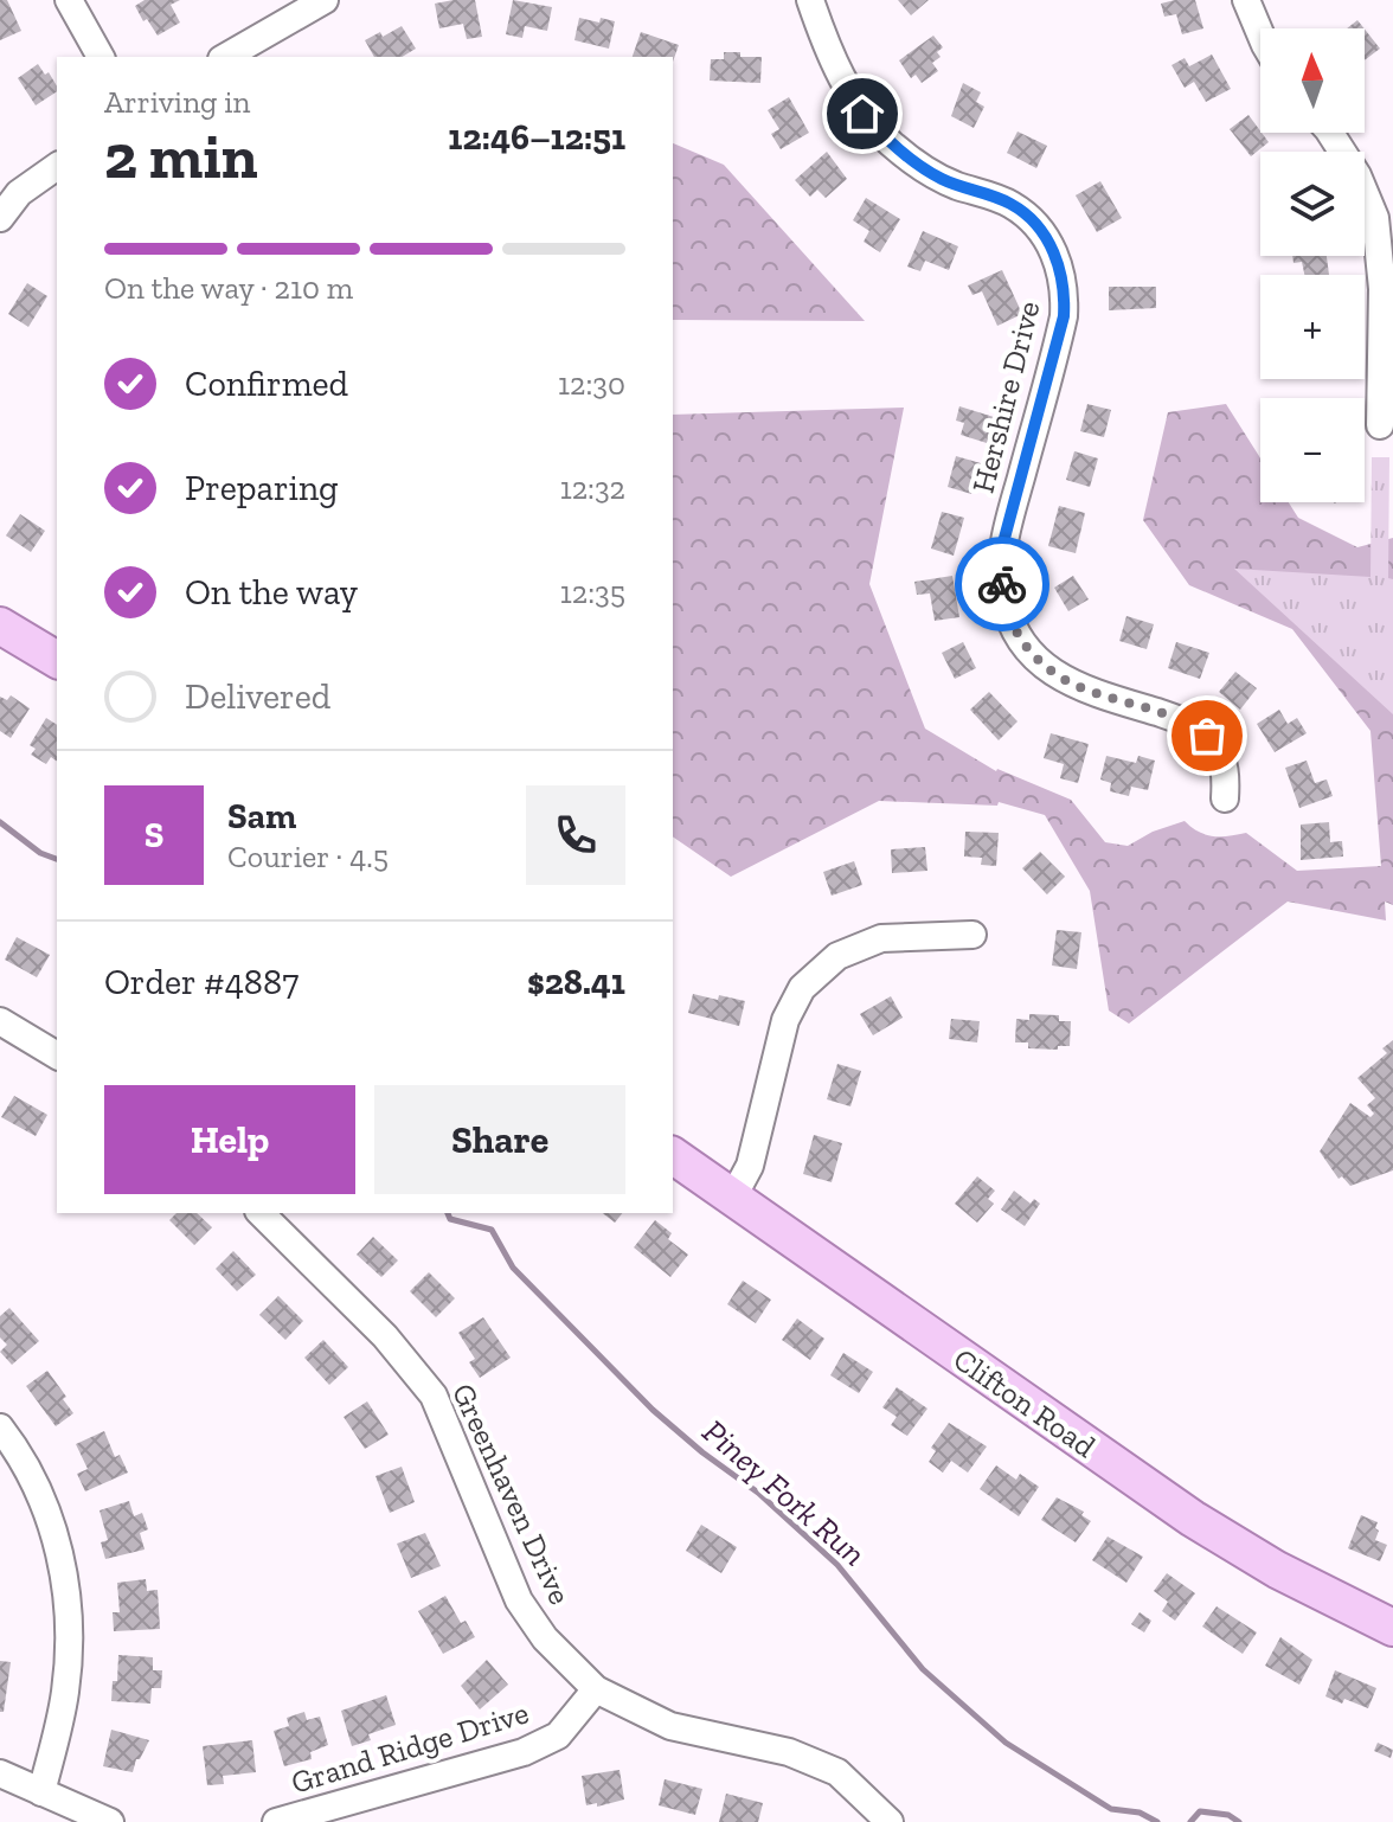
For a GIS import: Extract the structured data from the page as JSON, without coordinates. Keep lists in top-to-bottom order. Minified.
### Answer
{"streets":{"main road":["Clifton Road"],"street":["Hershire Drive","Greenhaven Drive","Grand Ridge Drive"]},"crossings":[["Greenhaven Drive","Grand Ridge Drive"]],"water":["Piney Fork Run"],"north":"top","page":{"map_buttons":["+","−"],"heading":["2 min","Arriving in","12:46–12:51"],"panel":["Sam","Courier · 4.5","Order #4887","$28.41"],"bar":"On the way · 210 m","list":[["Confirmed","12:30"],["Preparing","12:32"],["On the way","12:35"],"Delivered"],"round":"S","buttons":["Help","Share"]}}
